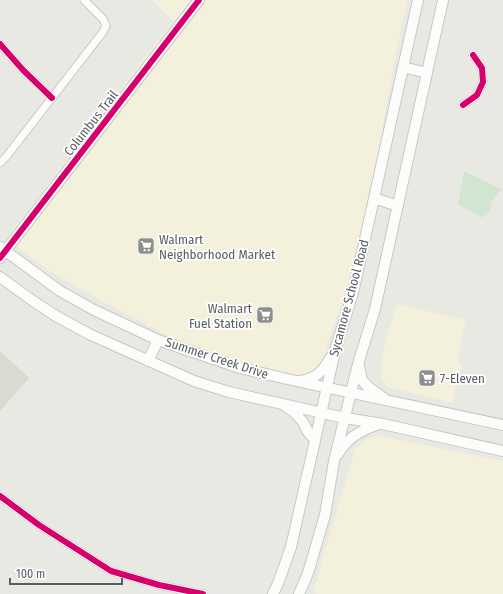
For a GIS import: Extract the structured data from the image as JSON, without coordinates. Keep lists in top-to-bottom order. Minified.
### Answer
{"streets":{"main road":["Columbus Trail","Sycamore School Road","Summer Creek Drive"]},"crossings":[["Columbus Trail","Summer Creek Drive"],["Sycamore School Road","Summer Creek Drive"]],"places":{"supermarket":["Walmart Neighborhood Market","Walmart Fuel Station","7-Eleven"]},"scale_bar":"100 m"}
